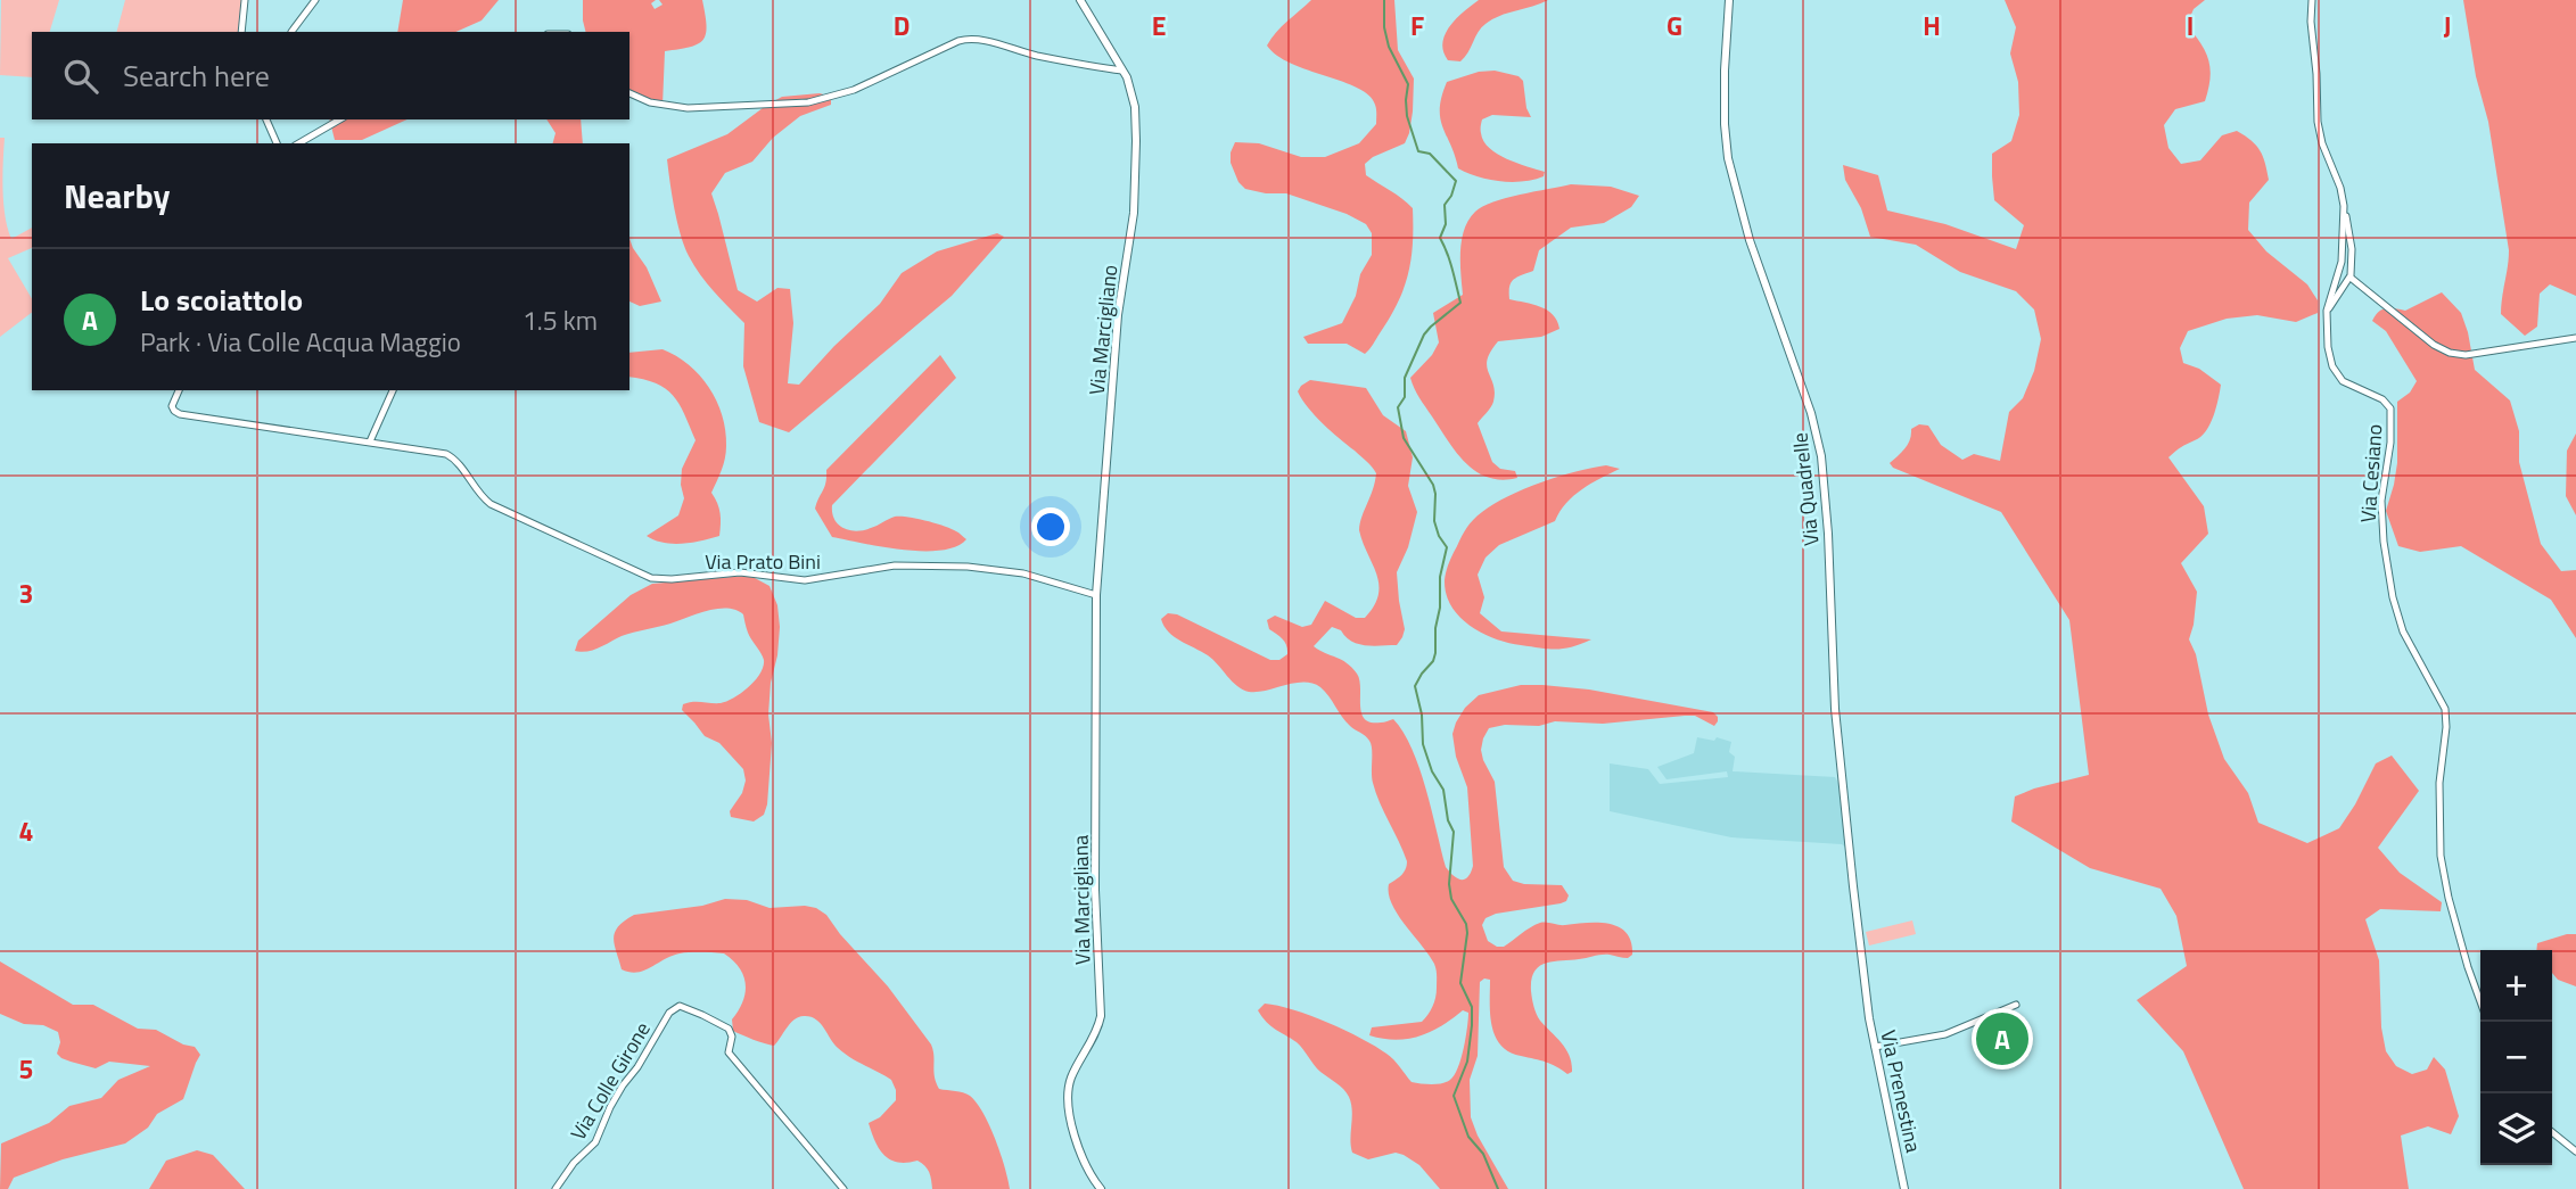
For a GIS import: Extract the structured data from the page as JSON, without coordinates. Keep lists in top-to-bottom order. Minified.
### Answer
{"streets":{"street":["Via Marcigliano","Via Cesiano","Via Quadrelle","Via Prato Bini","Via Marcigliana","Via Colle Girone","Via Prenestina"]},"crossings":[["Via Marcigliano","Via Prato Bini"],["Via Marcigliano","Via Marcigliana"],["Via Quadrelle","Via Prenestina"],["Via Prato Bini","Via Marcigliana"]],"page":{"search":"Search here","heading":"Nearby","list":[{"mark":"A","name":"Lo scoiattolo","note":"Park · Via Colle Acqua Maggio","value":"1.5 km"}],"map_buttons":["+","−"],"pins":"A"},"grid":{"columns":["D","E","F","G","H","I","J"],"rows":["3","4","5"]}}
